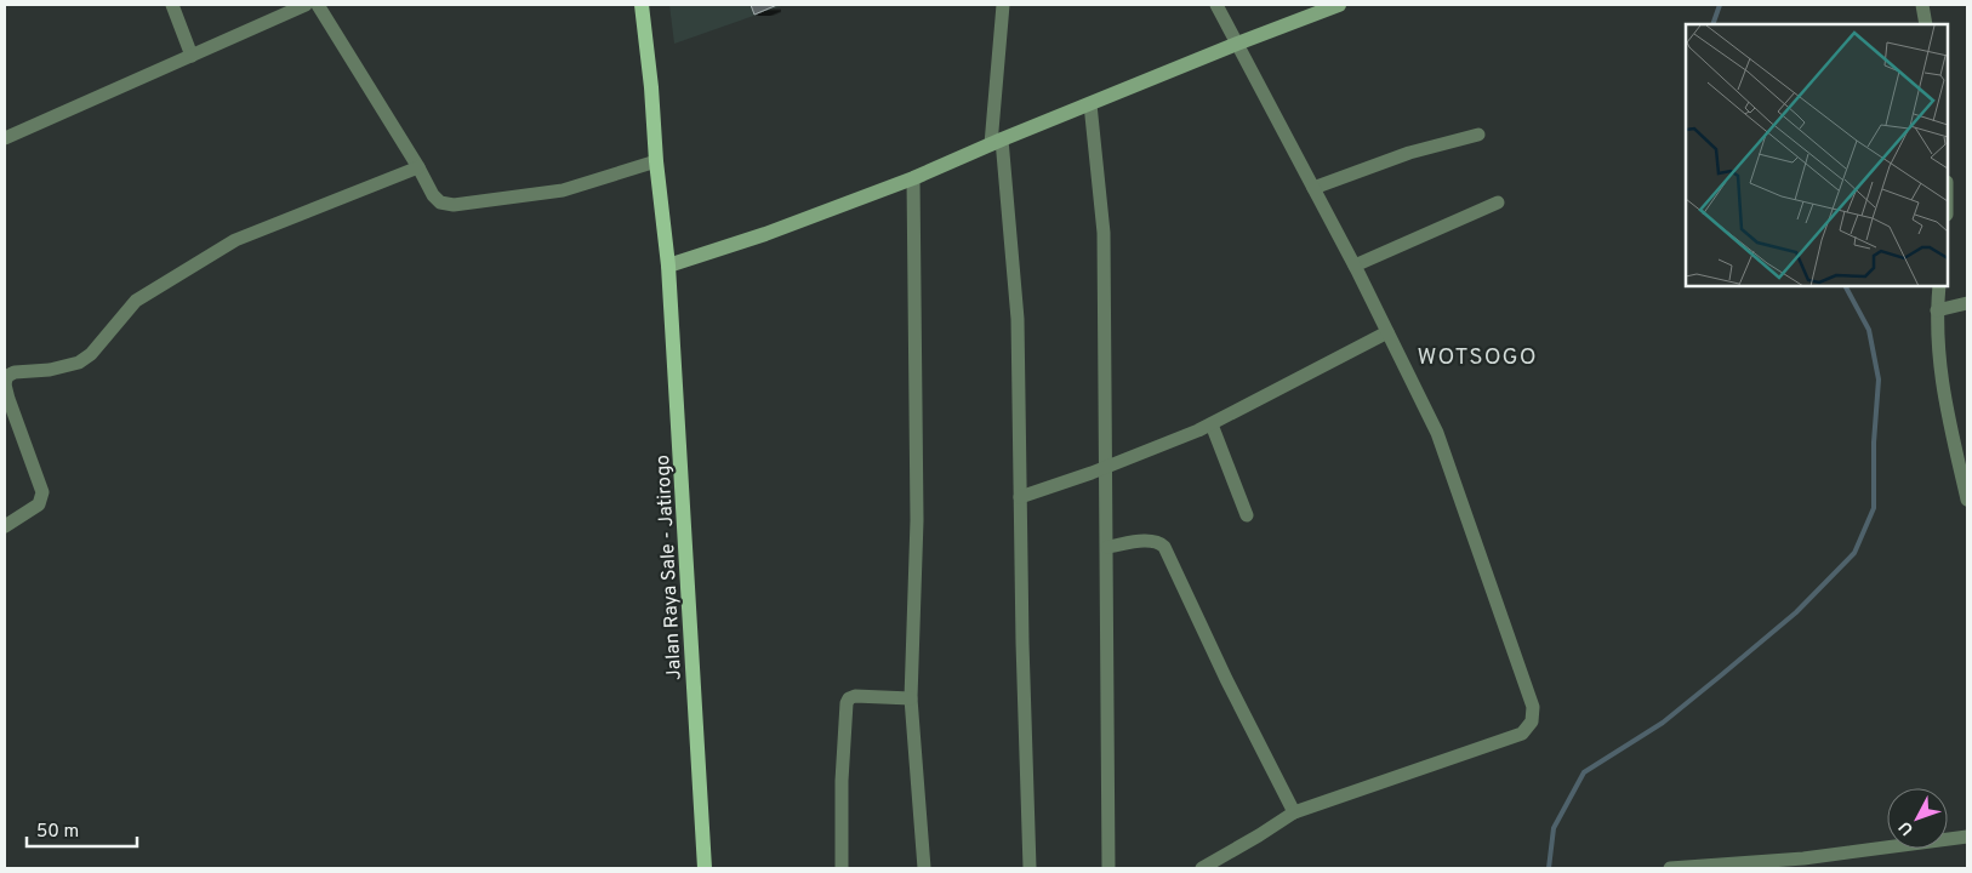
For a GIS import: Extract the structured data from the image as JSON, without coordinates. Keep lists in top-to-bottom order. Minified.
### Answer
{"streets":{"main road":["Jalan Raya Sale - Jatirogo"]},"districts":["WOTSOGO"],"scale_bar":"50 m","north":"bottom left"}
